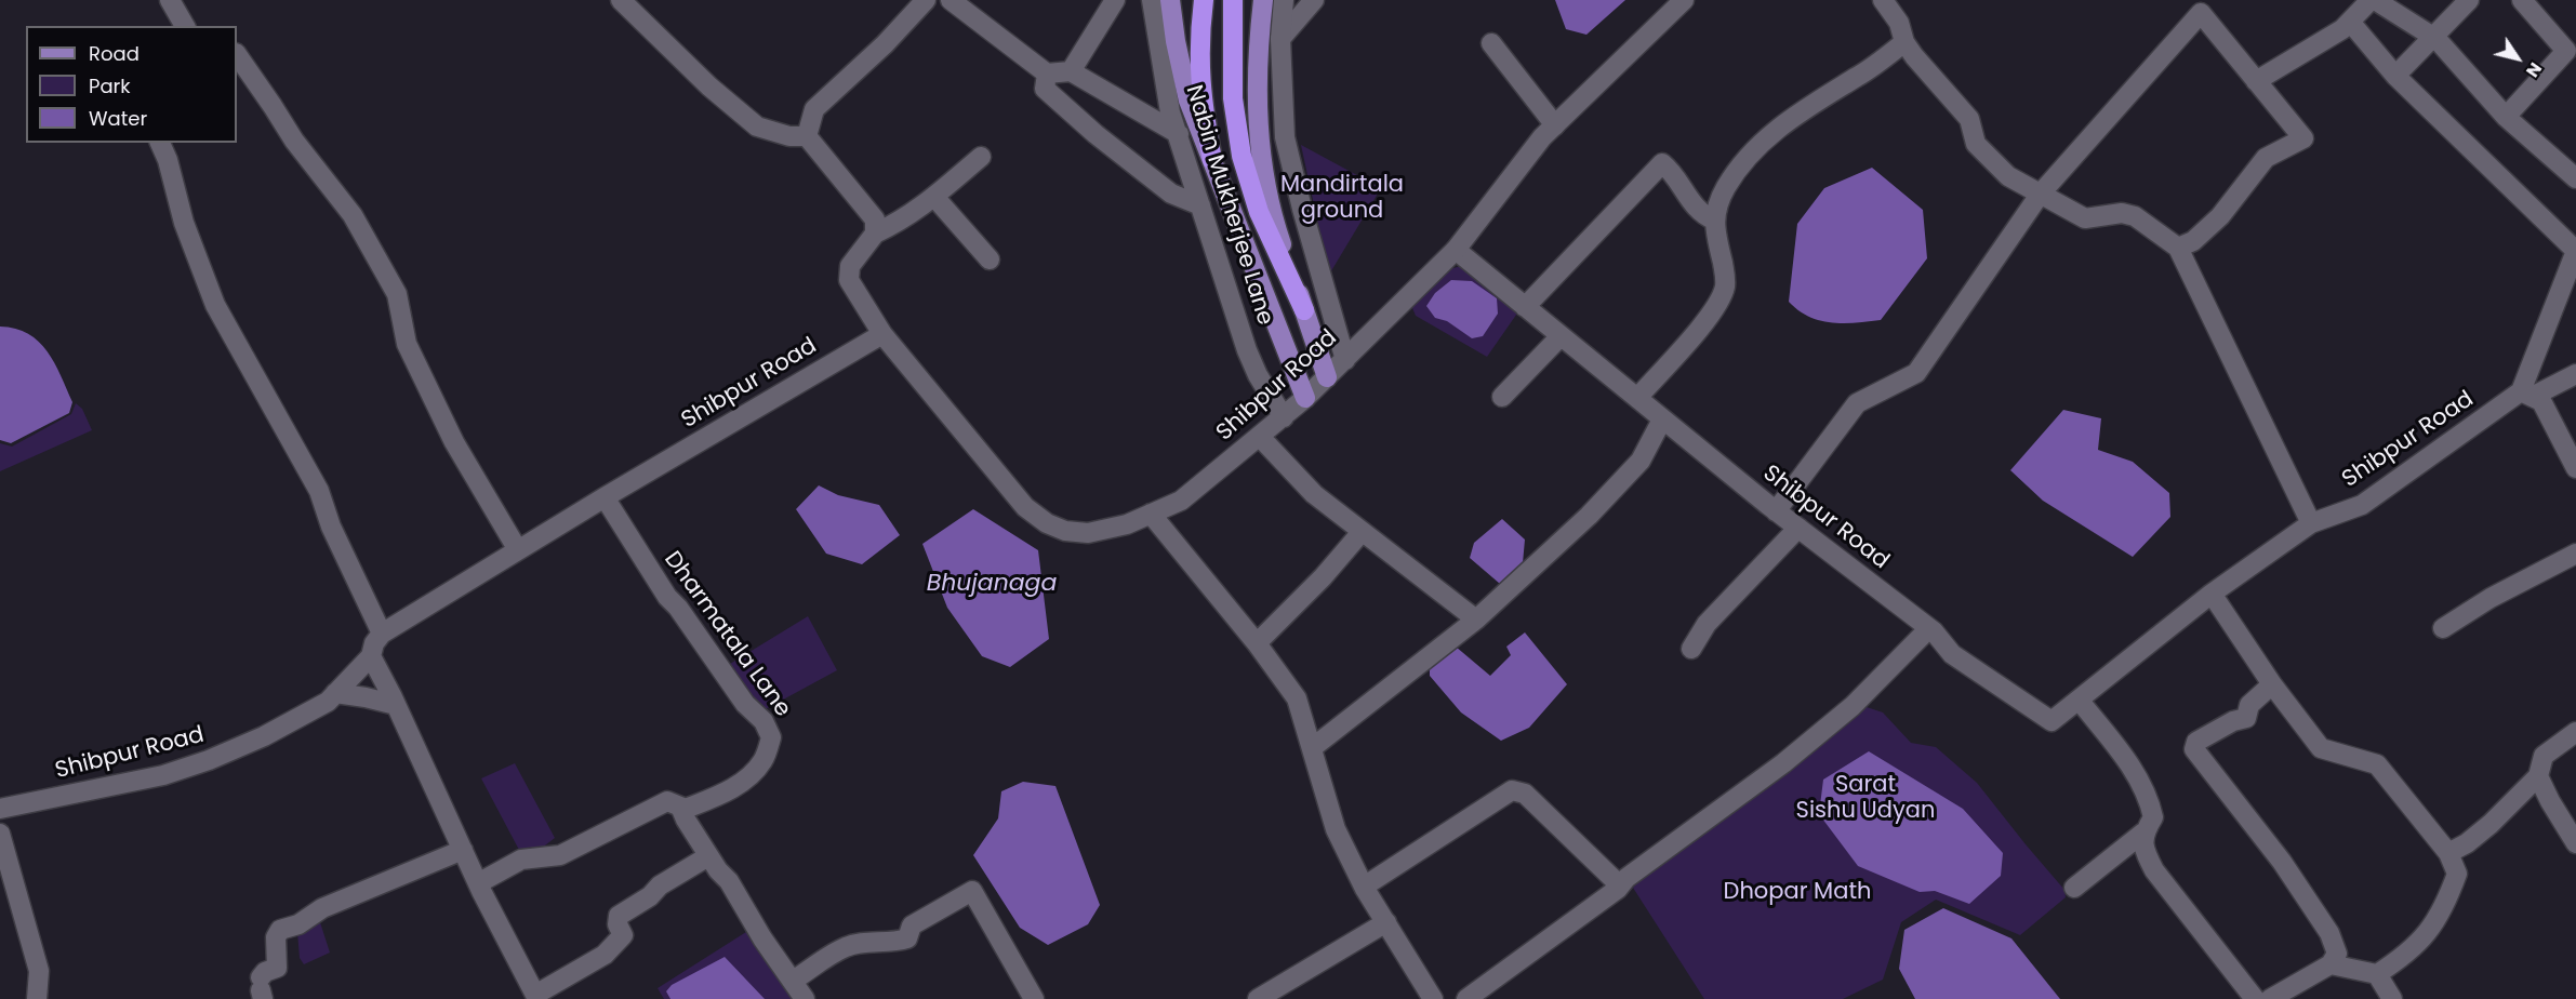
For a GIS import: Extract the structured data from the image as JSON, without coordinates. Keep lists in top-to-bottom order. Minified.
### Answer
{"streets":{"street":["Nabin Mukherjee Lane","Shibpur Road","Dharmatala Lane"]},"crossings":[["Nabin Mukherjee Lane","Shibpur Road"],["Shibpur Road","Dharmatala Lane"]],"water":["Bhujanaga"],"parks":["Mandirtala ground","Sarat Sishu Udyan","Dhopar Math"],"legend":["Road","Park","Water"],"north":"bottom right"}
